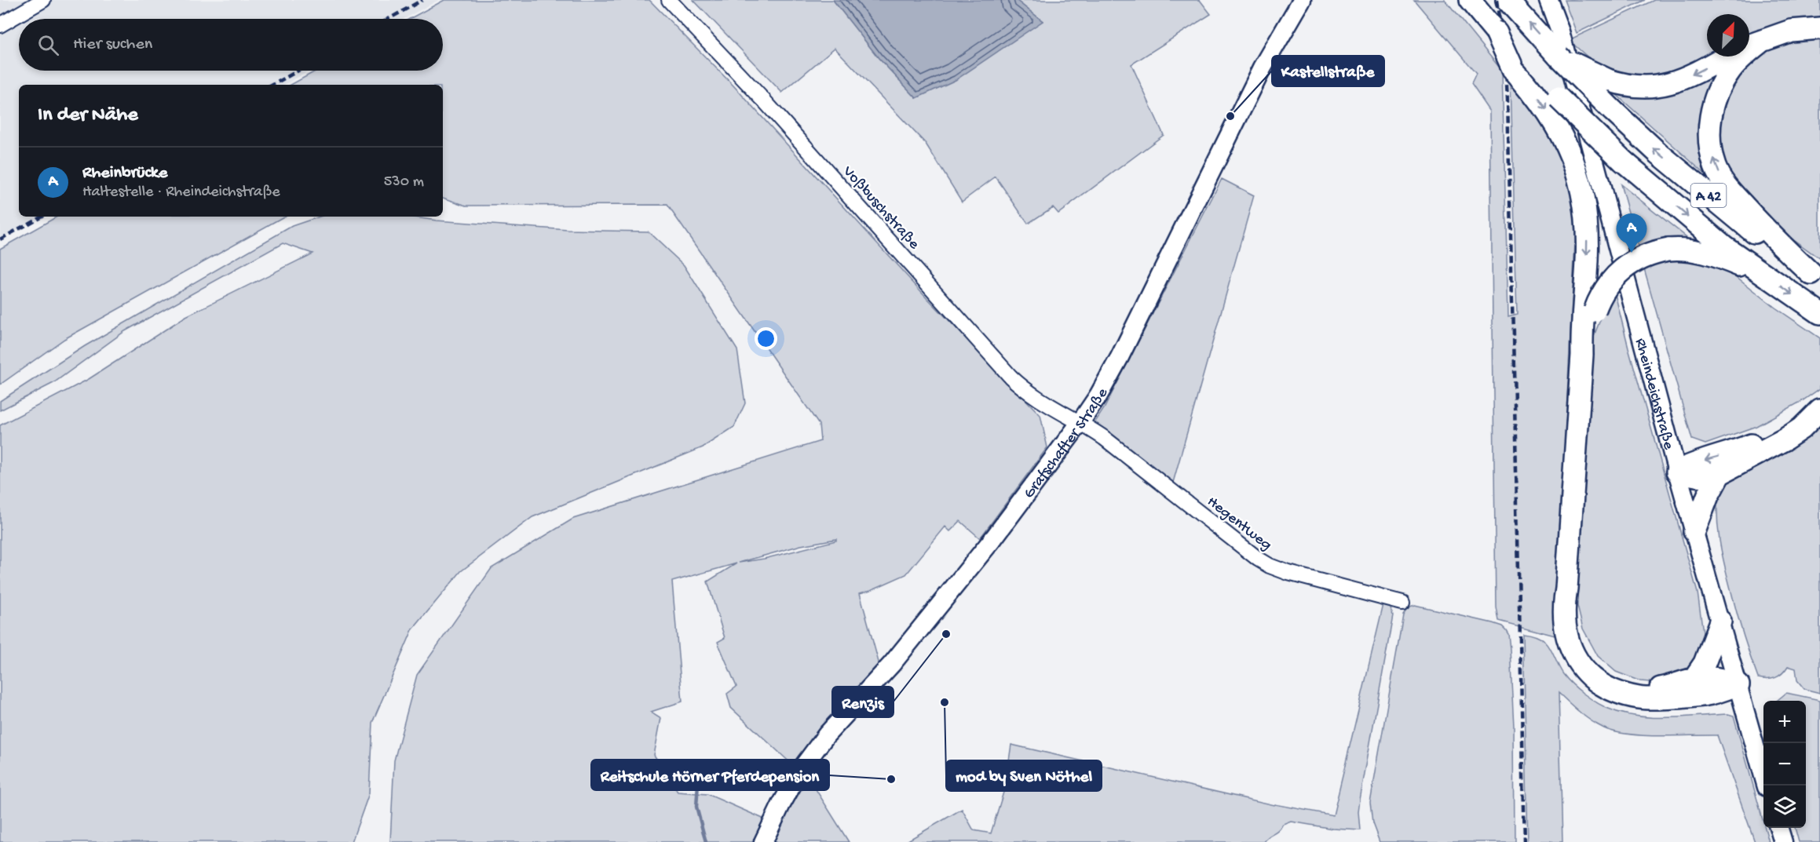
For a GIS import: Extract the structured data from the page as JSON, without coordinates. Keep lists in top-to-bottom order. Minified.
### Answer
{"streets":{"highway":["A 42"],"main road":["Rheindeichstraße","Grafschafter Straße"],"street":["Voßbuschstraße","Hegentweg"]},"crossings":[["Voßbuschstraße","Grafschafter Straße"],["Voßbuschstraße","Hegentweg"],["Grafschafter Straße","Hegentweg"]],"places":["Kastellstraße","Renzis","mod by Sven Nöthel","Reitschule Hörner Pferdepension"],"north":"top right","page":{"search":"Hier suchen","heading":"In der Nähe","list":[{"mark":"A","name":"Rheinbrücke","note":"Haltestelle · Rheindeichstraße","value":"530 m"}],"pins":"A","map_buttons":["+","−"]}}
